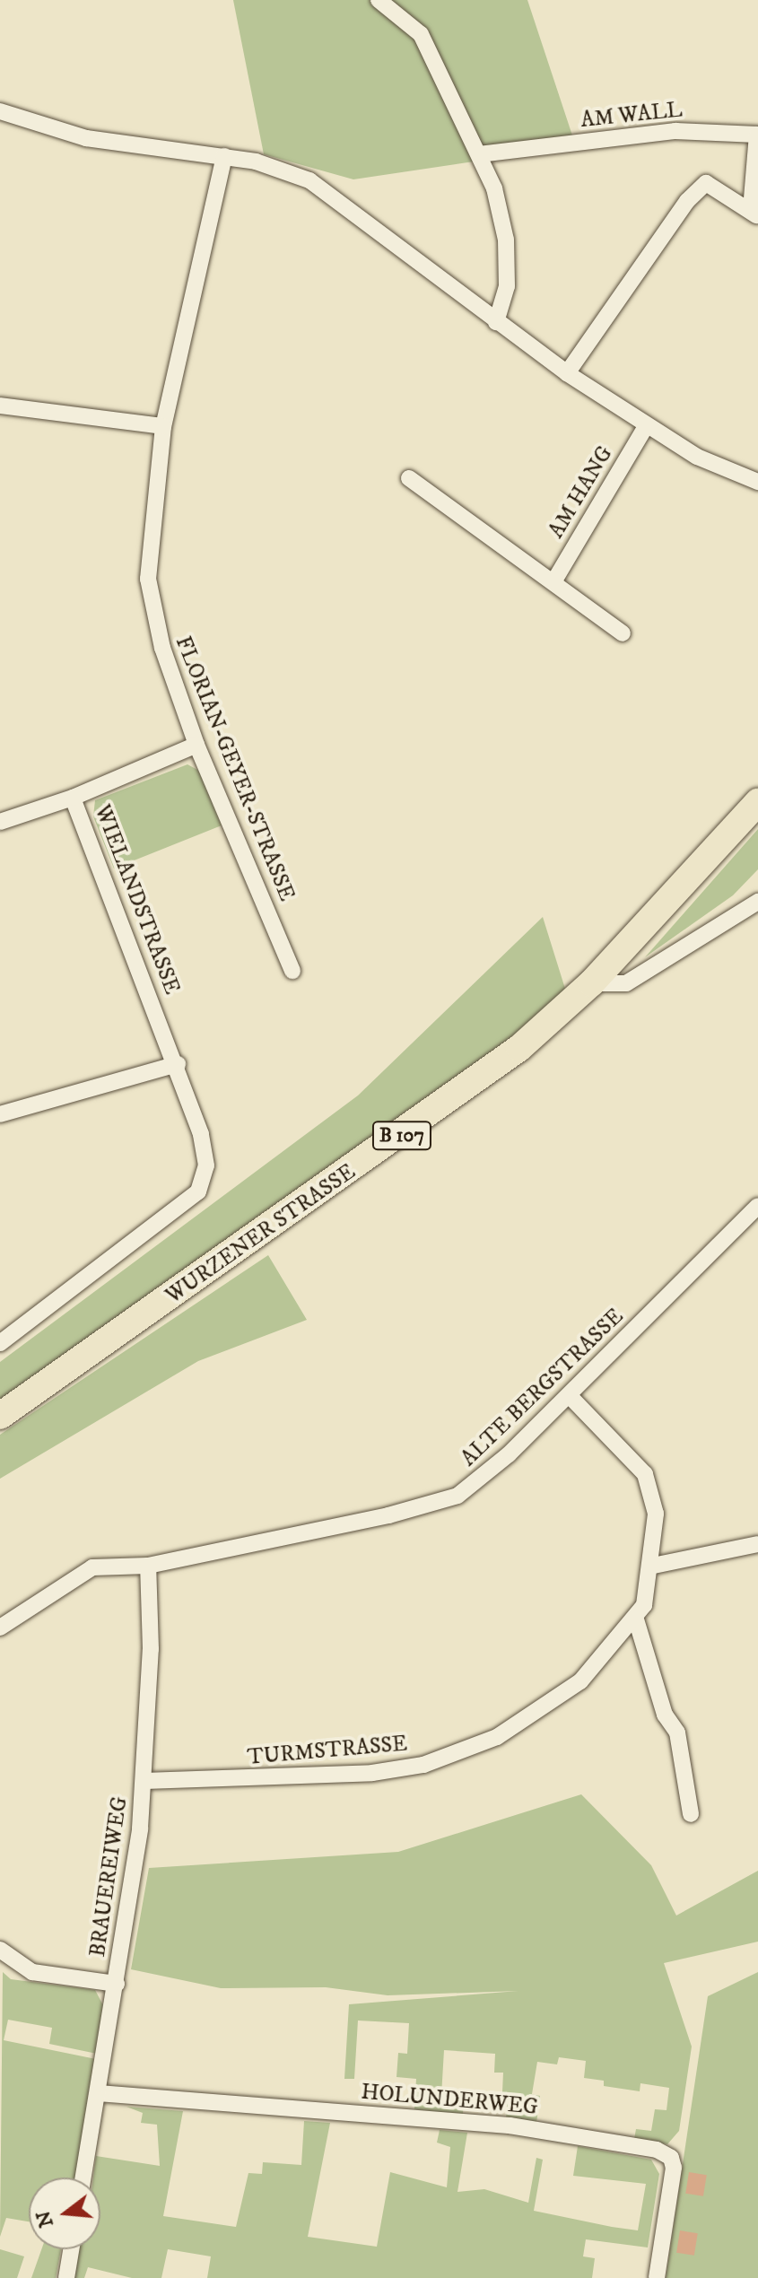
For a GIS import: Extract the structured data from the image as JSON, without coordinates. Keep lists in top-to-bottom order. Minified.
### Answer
{"streets":{"main road":["B 107","WURZENER STRASSE"],"street":["AM WALL","AM HANG","FLORIAN-GEYER-STRASSE","WIELANDSTRASSE","ALTE BERGSTRASSE","TURMSTRASSE","BRAUEREIWEG","HOLUNDERWEG"]},"crossings":[["FLORIAN-GEYER-STRASSE","WIELANDSTRASSE"],["ALTE BERGSTRASSE","TURMSTRASSE"],["ALTE BERGSTRASSE","BRAUEREIWEG"],["TURMSTRASSE","BRAUEREIWEG"],["BRAUEREIWEG","HOLUNDERWEG"]],"north":"left"}
